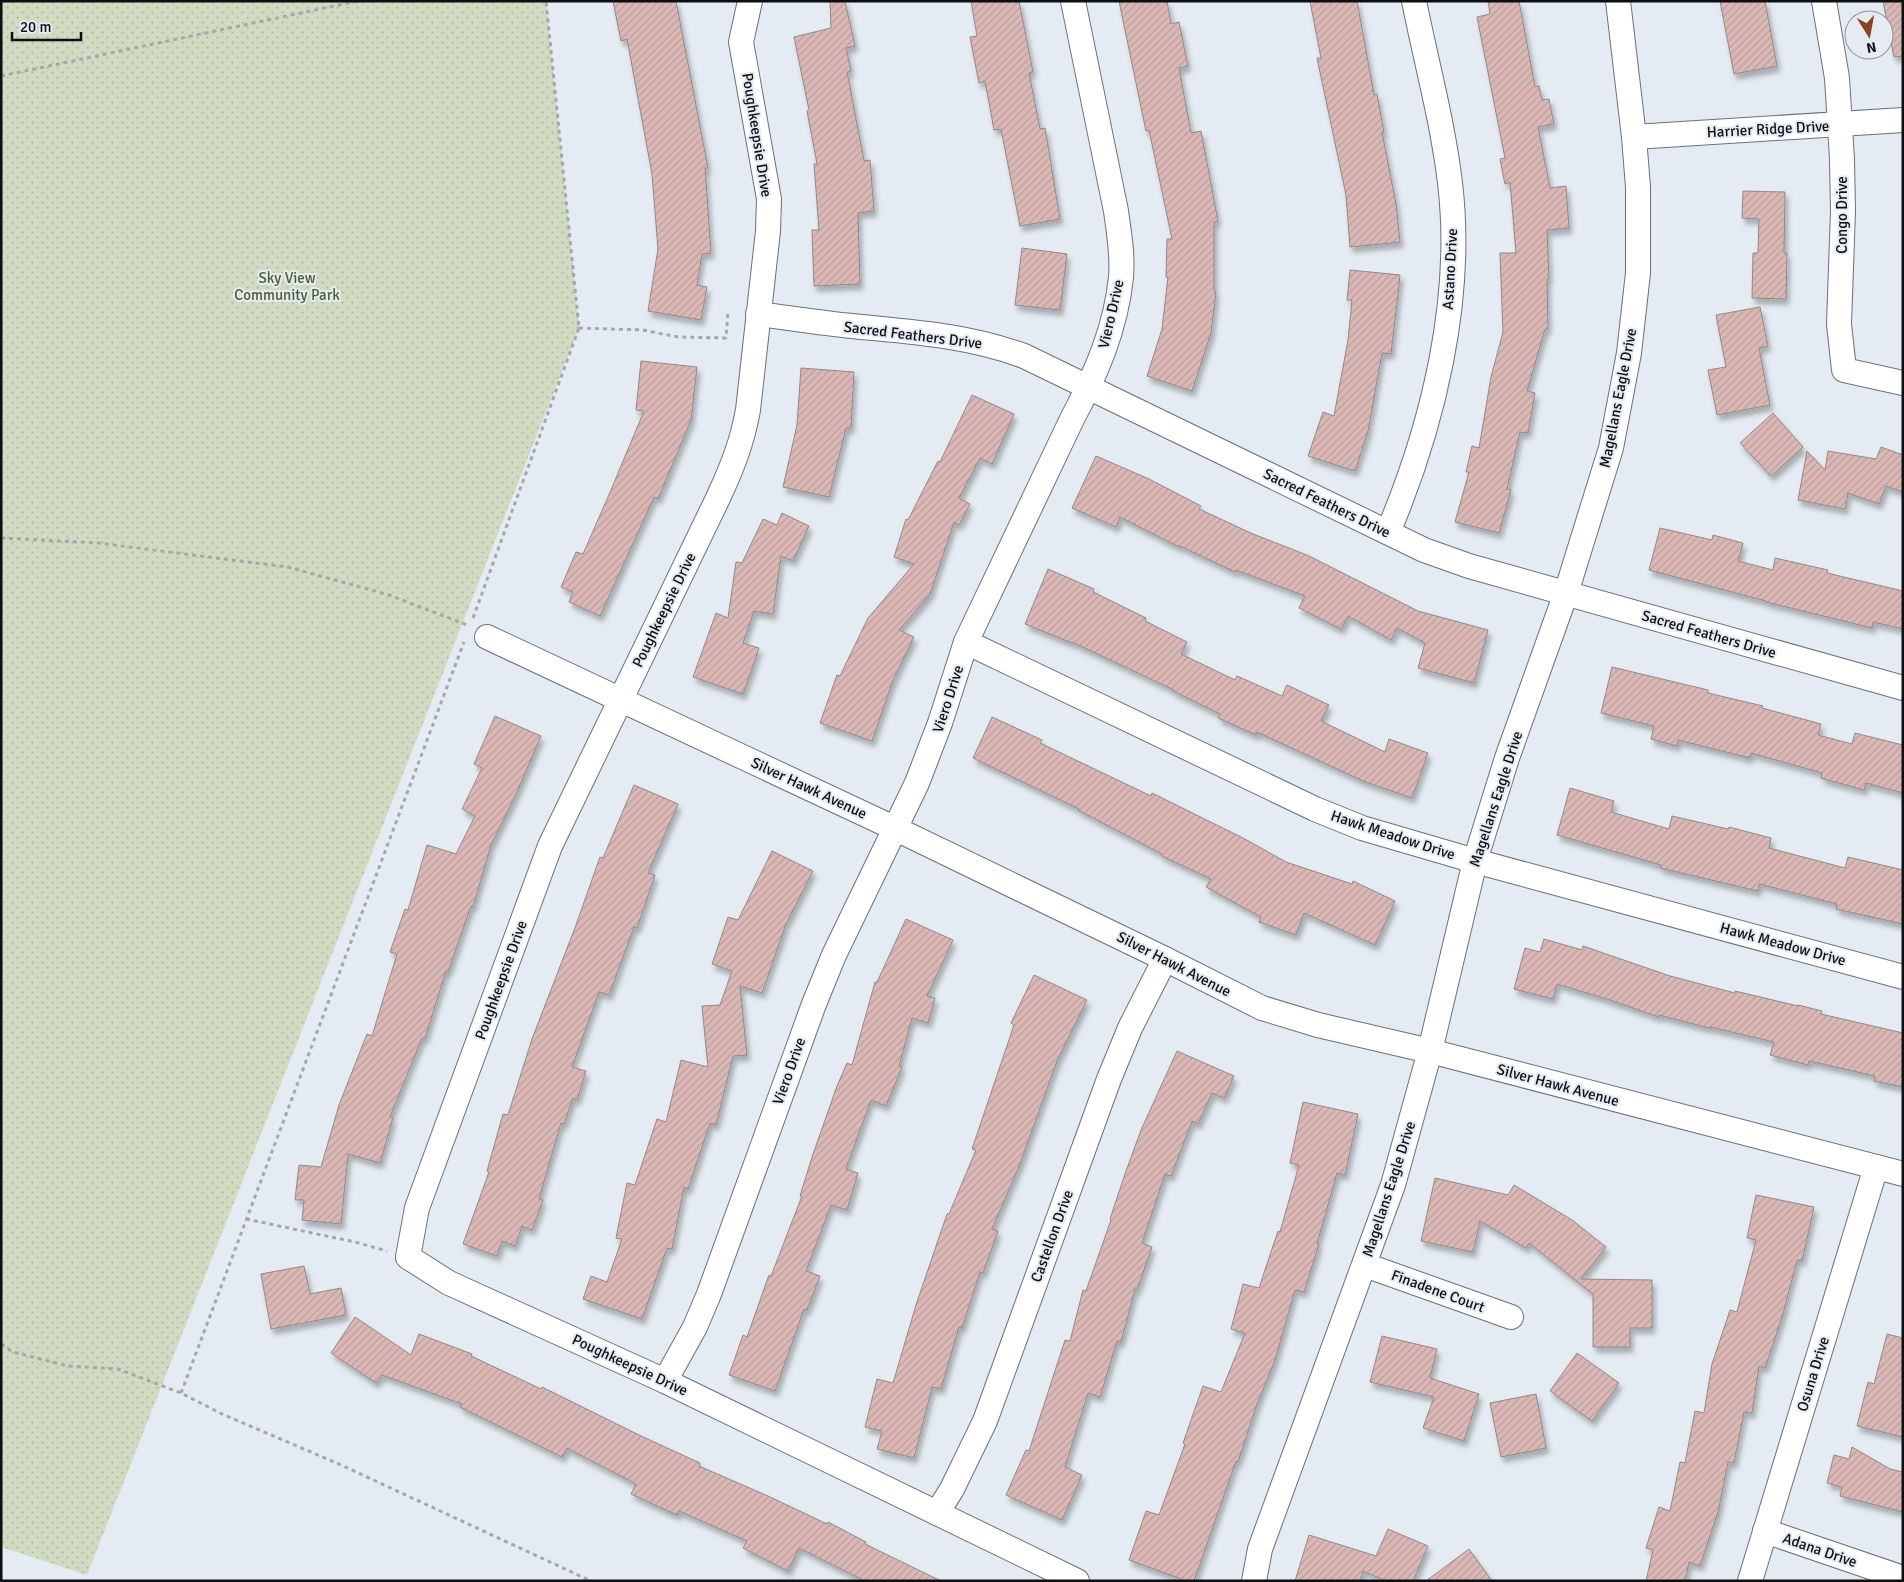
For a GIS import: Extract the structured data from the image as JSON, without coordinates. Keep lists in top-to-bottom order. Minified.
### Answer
{"streets":{"street":["Harrier Ridge Drive","Poughkeepsie Drive","Congo Drive","Astano Drive","Viero Drive","Sacred Feathers Drive","Magellans Eagle Drive","Silver Hawk Avenue","Hawk Meadow Drive","Castellon Drive","Finadene Court","Osuna Drive","Adana Drive"]},"crossings":[["Harrier Ridge Drive","Congo Drive"],["Harrier Ridge Drive","Magellans Eagle Drive"],["Poughkeepsie Drive","Viero Drive"],["Poughkeepsie Drive","Sacred Feathers Drive"],["Poughkeepsie Drive","Silver Hawk Avenue"],["Poughkeepsie Drive","Castellon Drive"],["Astano Drive","Sacred Feathers Drive"],["Viero Drive","Sacred Feathers Drive"],["Viero Drive","Silver Hawk Avenue"],["Viero Drive","Hawk Meadow Drive"],["Sacred Feathers Drive","Magellans Eagle Drive"],["Magellans Eagle Drive","Silver Hawk Avenue"],["Magellans Eagle Drive","Hawk Meadow Drive"],["Magellans Eagle Drive","Finadene Court"],["Silver Hawk Avenue","Castellon Drive"],["Silver Hawk Avenue","Osuna Drive"],["Osuna Drive","Adana Drive"]],"parks":["Sky View Community Park"],"scale_bar":"20 m","north":"bottom"}
